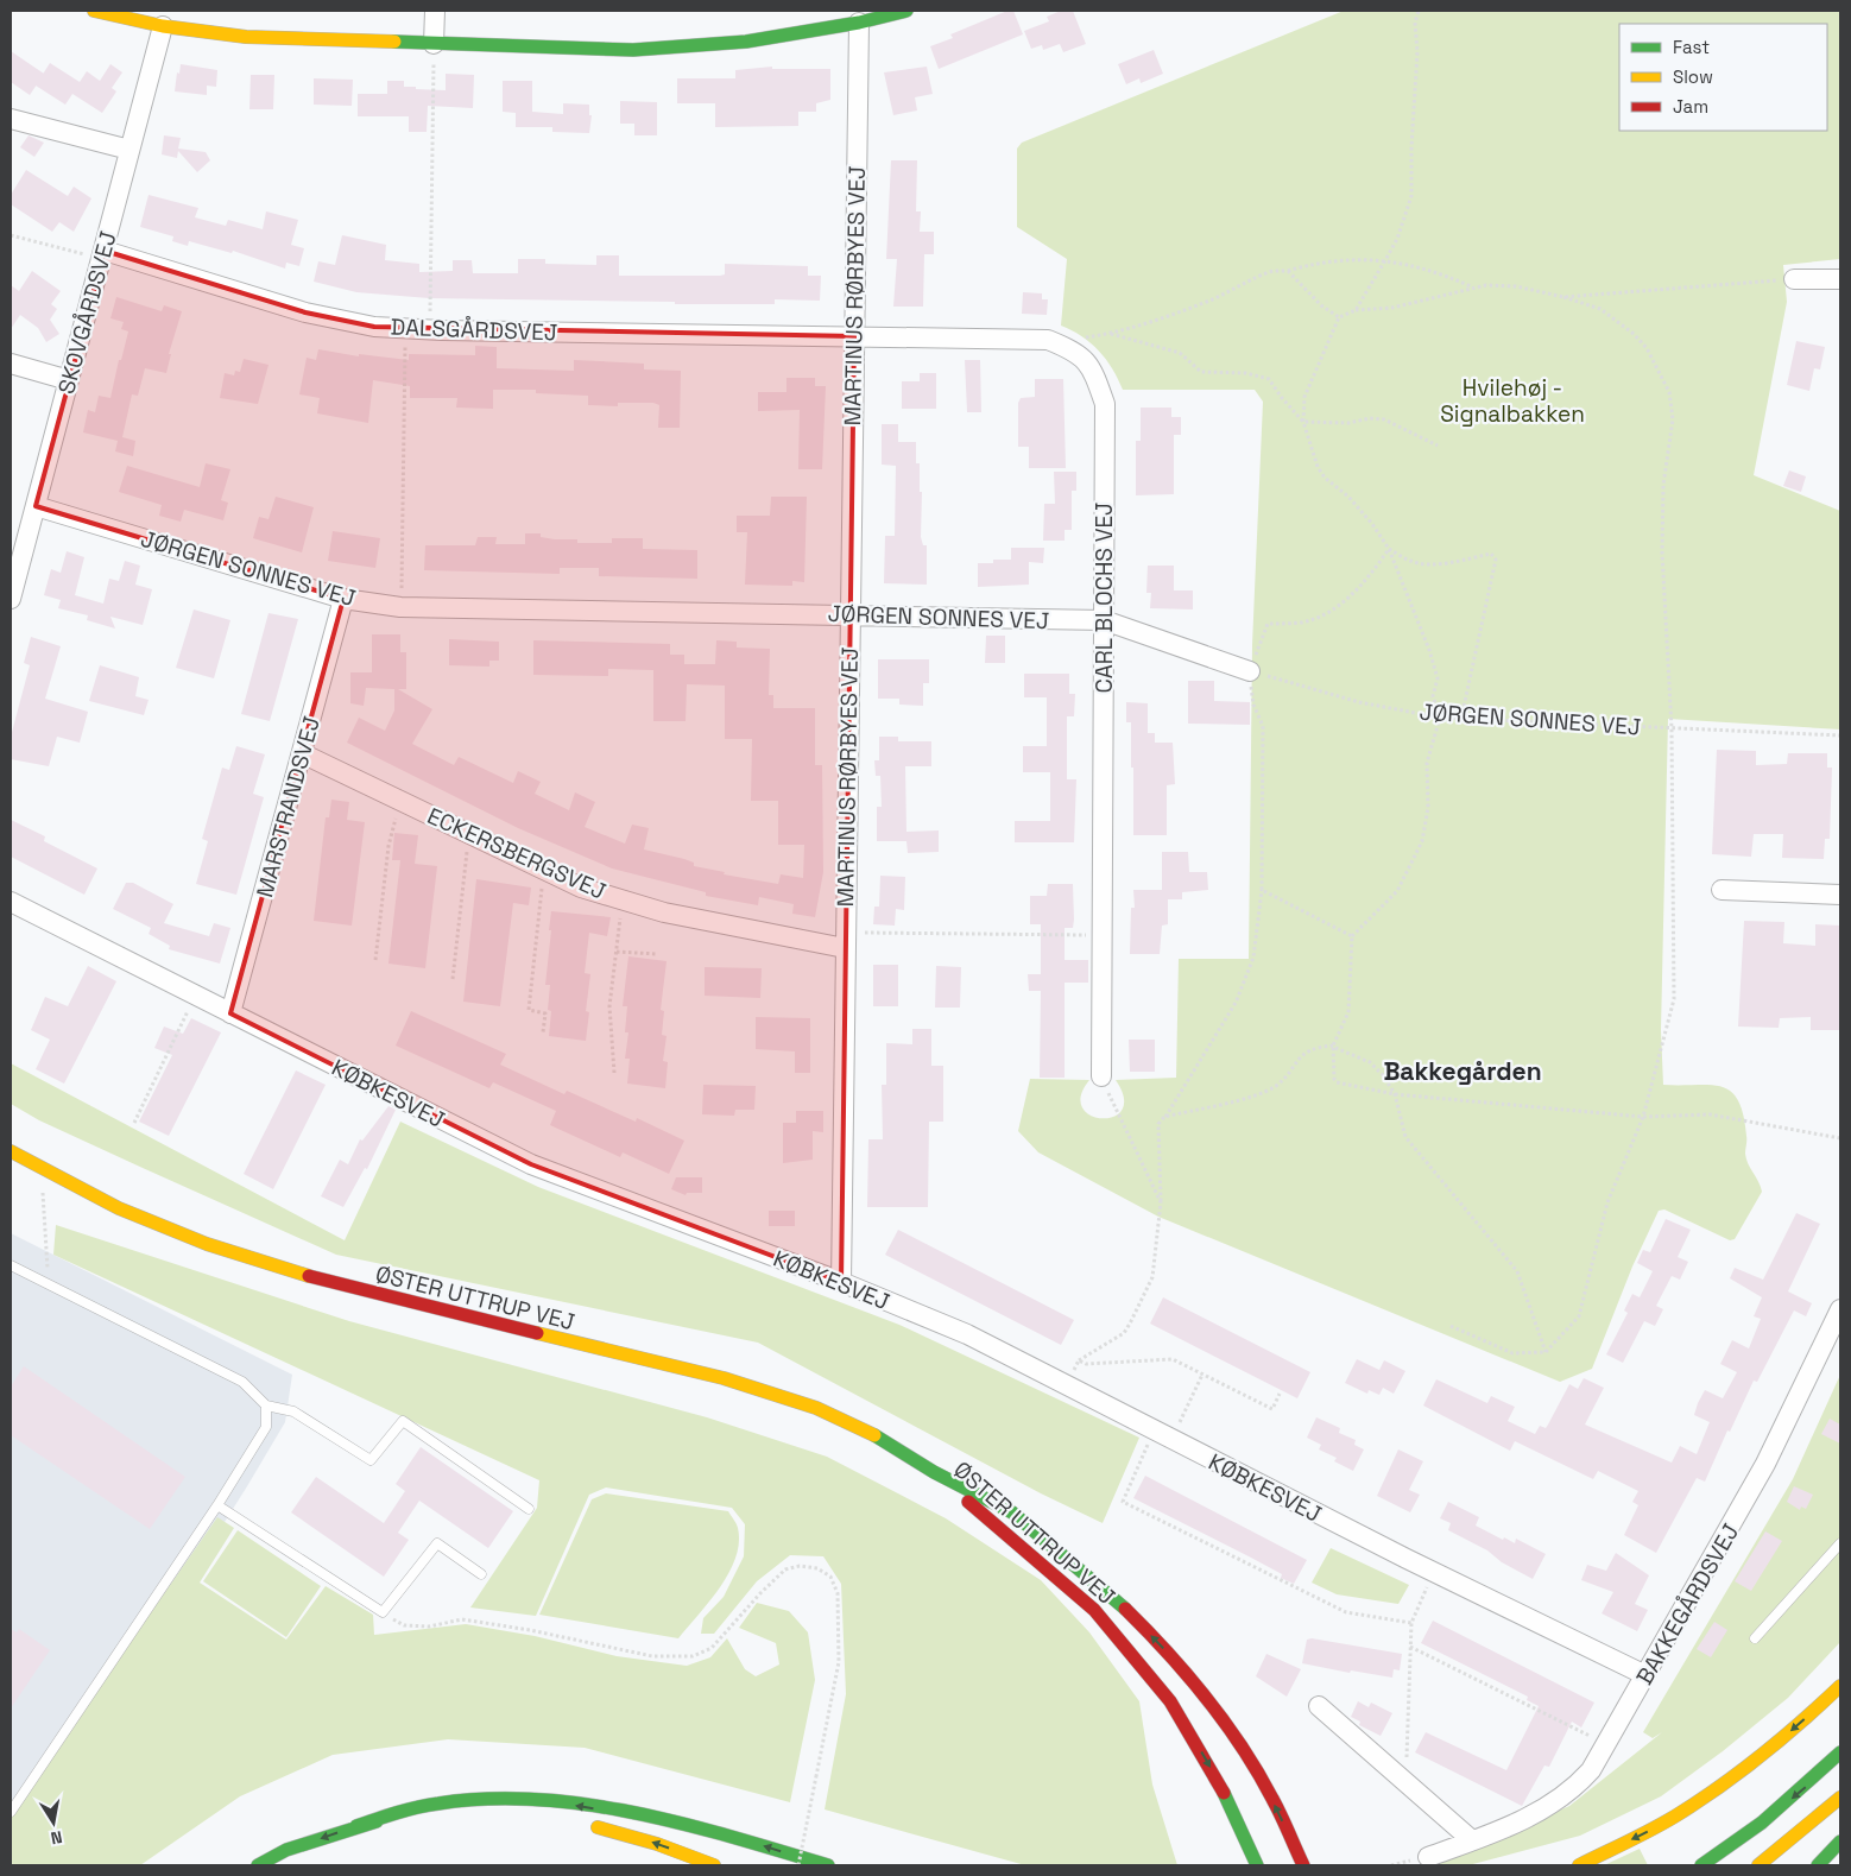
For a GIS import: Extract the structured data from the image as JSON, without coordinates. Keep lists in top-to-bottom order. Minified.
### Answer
{"streets":{"main road":["ØSTER UTTRUP VEJ"],"street":["MARTINUS RØRBYES VEJ","SKOVGÅRDSVEJ","DALSGÅRDSVEJ","JØRGEN SONNES VEJ","CARL BLOCHS VEJ","MARSTRANDSVEJ","ECKERSBERGSVEJ","KØBKESVEJ","BAKKEGÅRDSVEJ"]},"crossings":[["MARTINUS RØRBYES VEJ","DALSGÅRDSVEJ"],["MARTINUS RØRBYES VEJ","JØRGEN SONNES VEJ"],["MARTINUS RØRBYES VEJ","CARL BLOCHS VEJ"],["MARTINUS RØRBYES VEJ","ECKERSBERGSVEJ"],["MARTINUS RØRBYES VEJ","KØBKESVEJ"],["SKOVGÅRDSVEJ","DALSGÅRDSVEJ"],["SKOVGÅRDSVEJ","JØRGEN SONNES VEJ"],["DALSGÅRDSVEJ","CARL BLOCHS VEJ"],["JØRGEN SONNES VEJ","CARL BLOCHS VEJ"],["JØRGEN SONNES VEJ","MARSTRANDSVEJ"],["MARSTRANDSVEJ","ECKERSBERGSVEJ"],["MARSTRANDSVEJ","KØBKESVEJ"],["KØBKESVEJ","BAKKEGÅRDSVEJ"]],"districts":["Bakkegården"],"parks":["Hvilehøj - Signalbakken"],"legend":["Fast","Slow","Jam"],"north":"bottom"}
